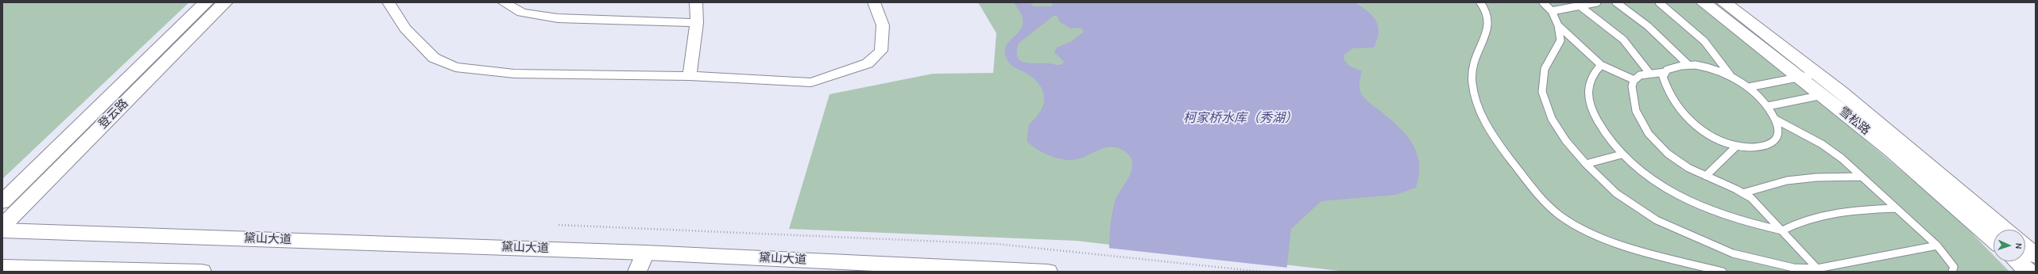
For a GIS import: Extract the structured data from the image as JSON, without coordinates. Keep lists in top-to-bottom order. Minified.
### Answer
{"streets":{"main road":["登云路","雪松路","黛山大道"]},"water":["柯家桥水库（秀湖）"],"north":"right"}
